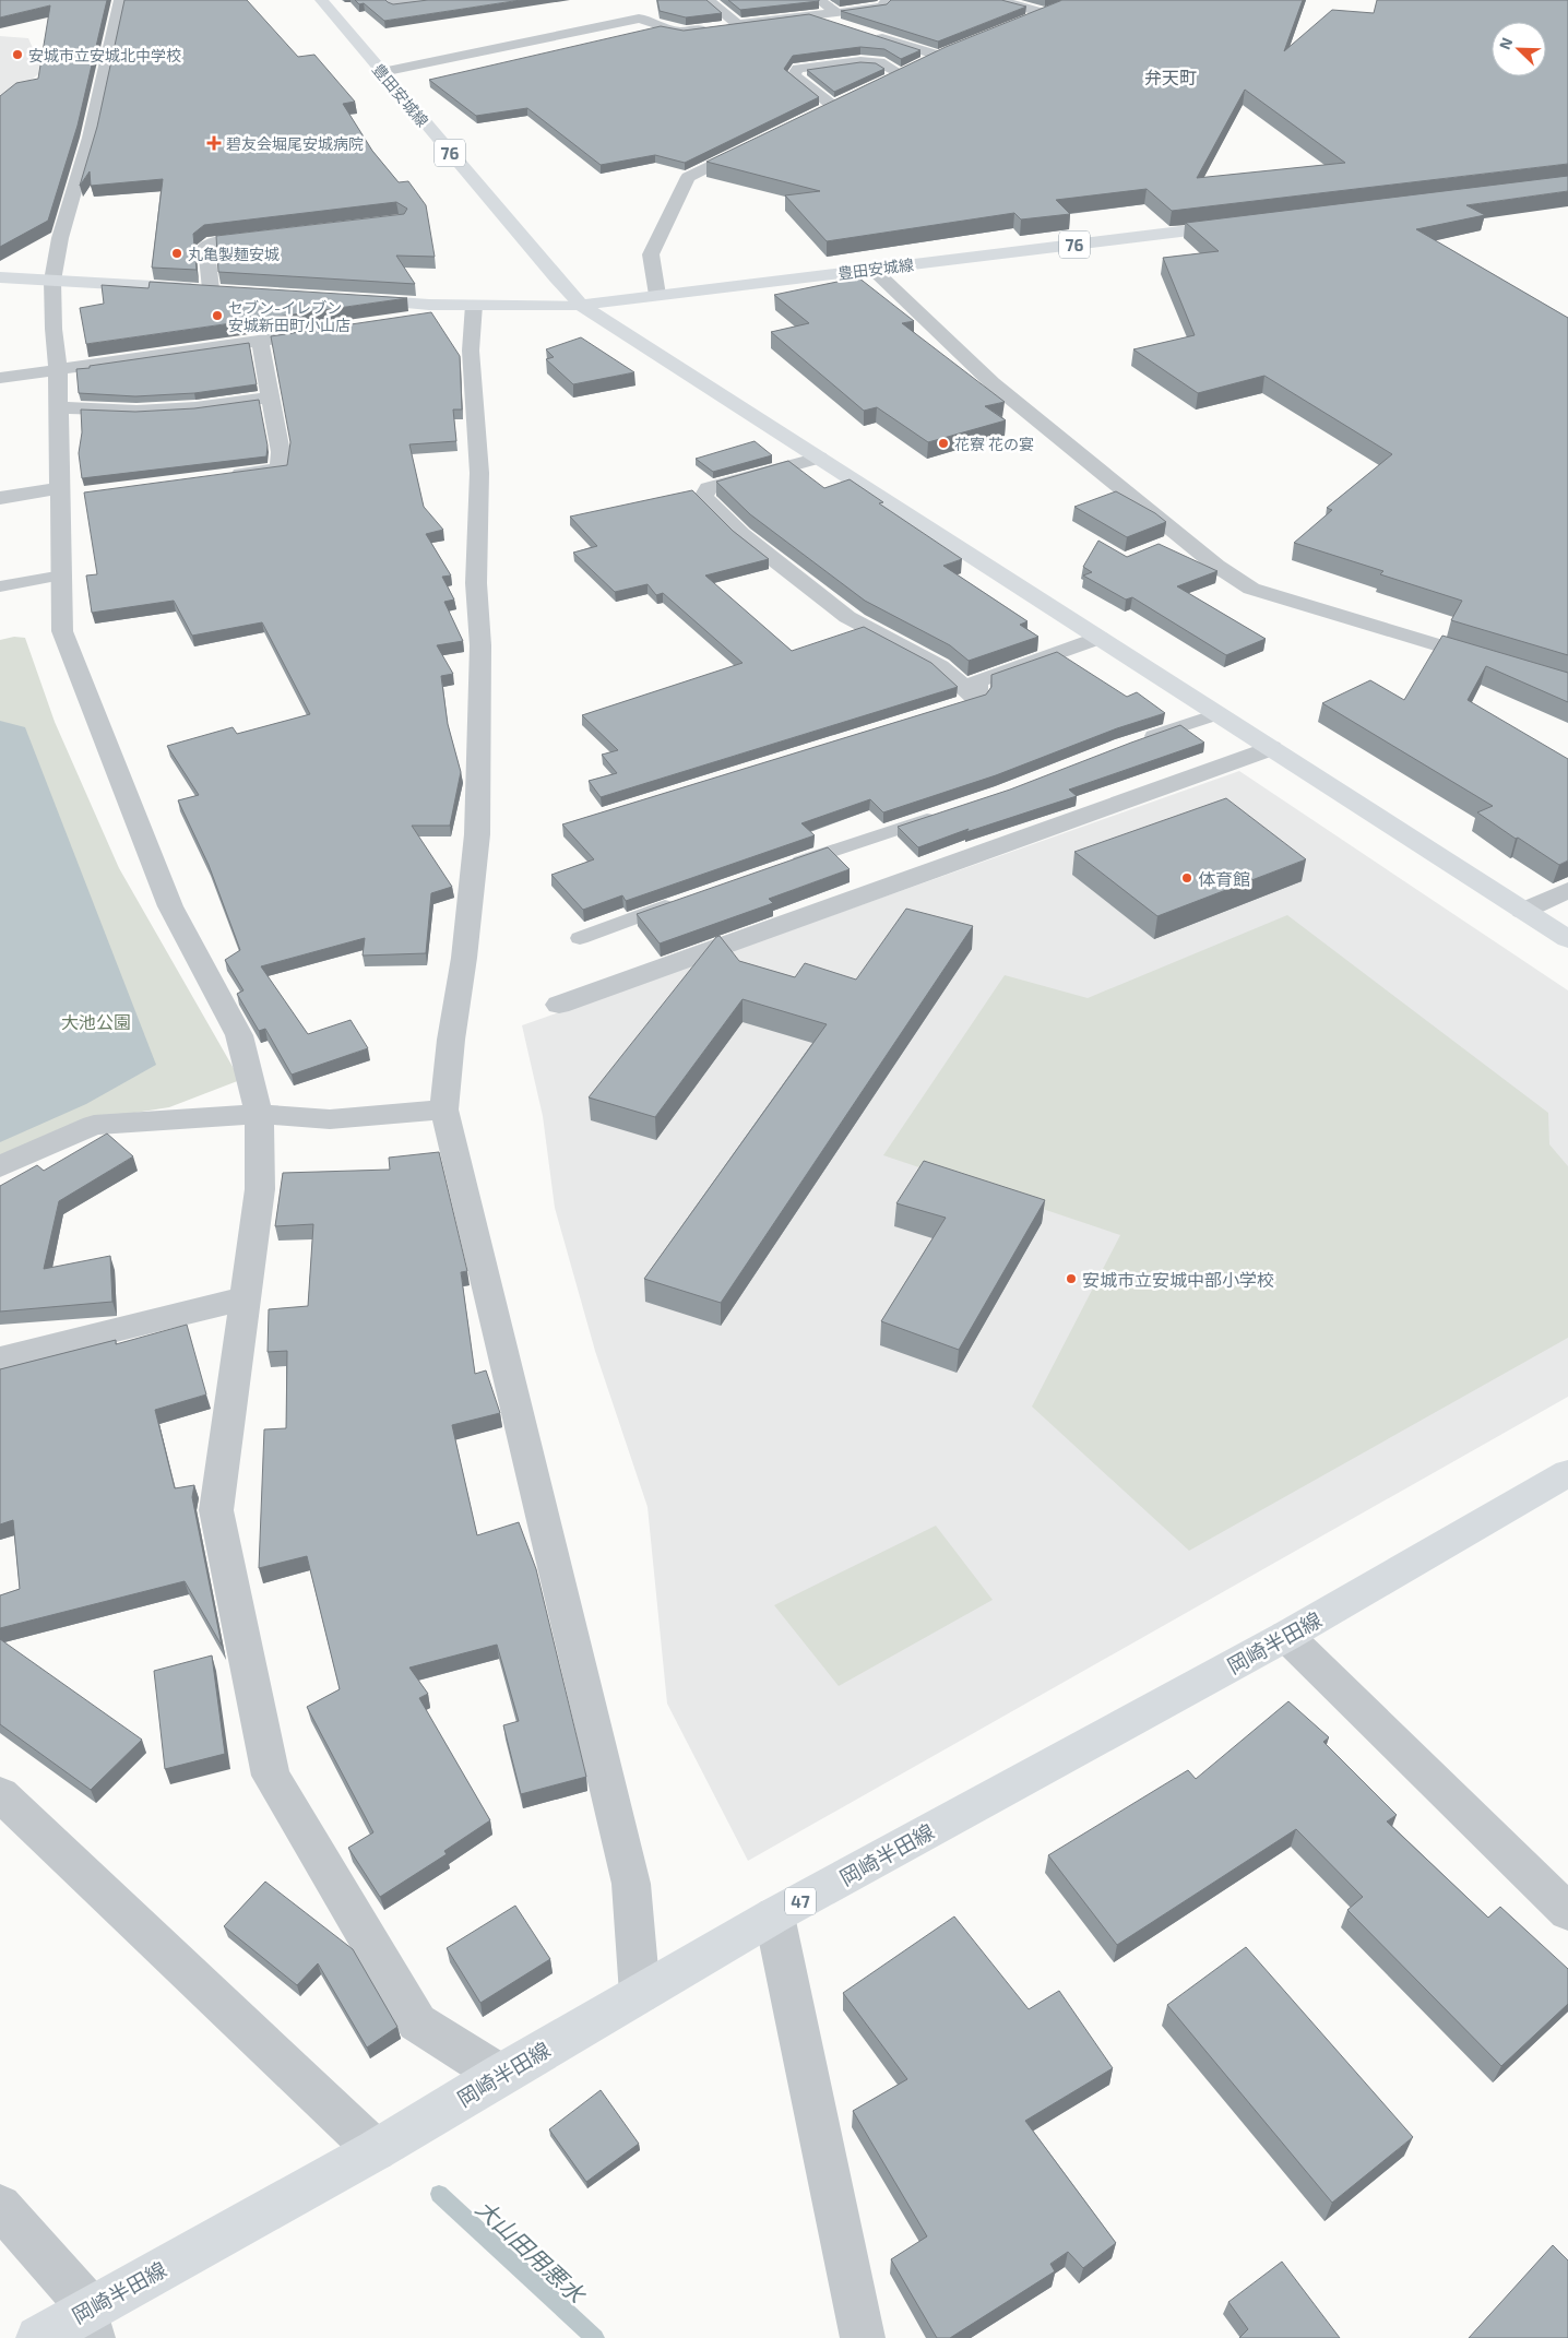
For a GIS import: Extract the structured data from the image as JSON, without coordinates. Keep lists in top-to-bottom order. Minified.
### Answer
{"streets":{"main road":["豊田安城線","76","岡崎半田線","47"]},"districts":["弁天町"],"water":["大山田用悪水"],"parks":["大池公園"],"places":{"other":["安城市立安城北中学校","丸亀製麺安城","セブン-イレブン 安城新田町小山店","花寮 花の宴","体育館","安城市立安城中部小学校"],"health":["碧友会堀尾安城病院"]},"north":"top left"}
